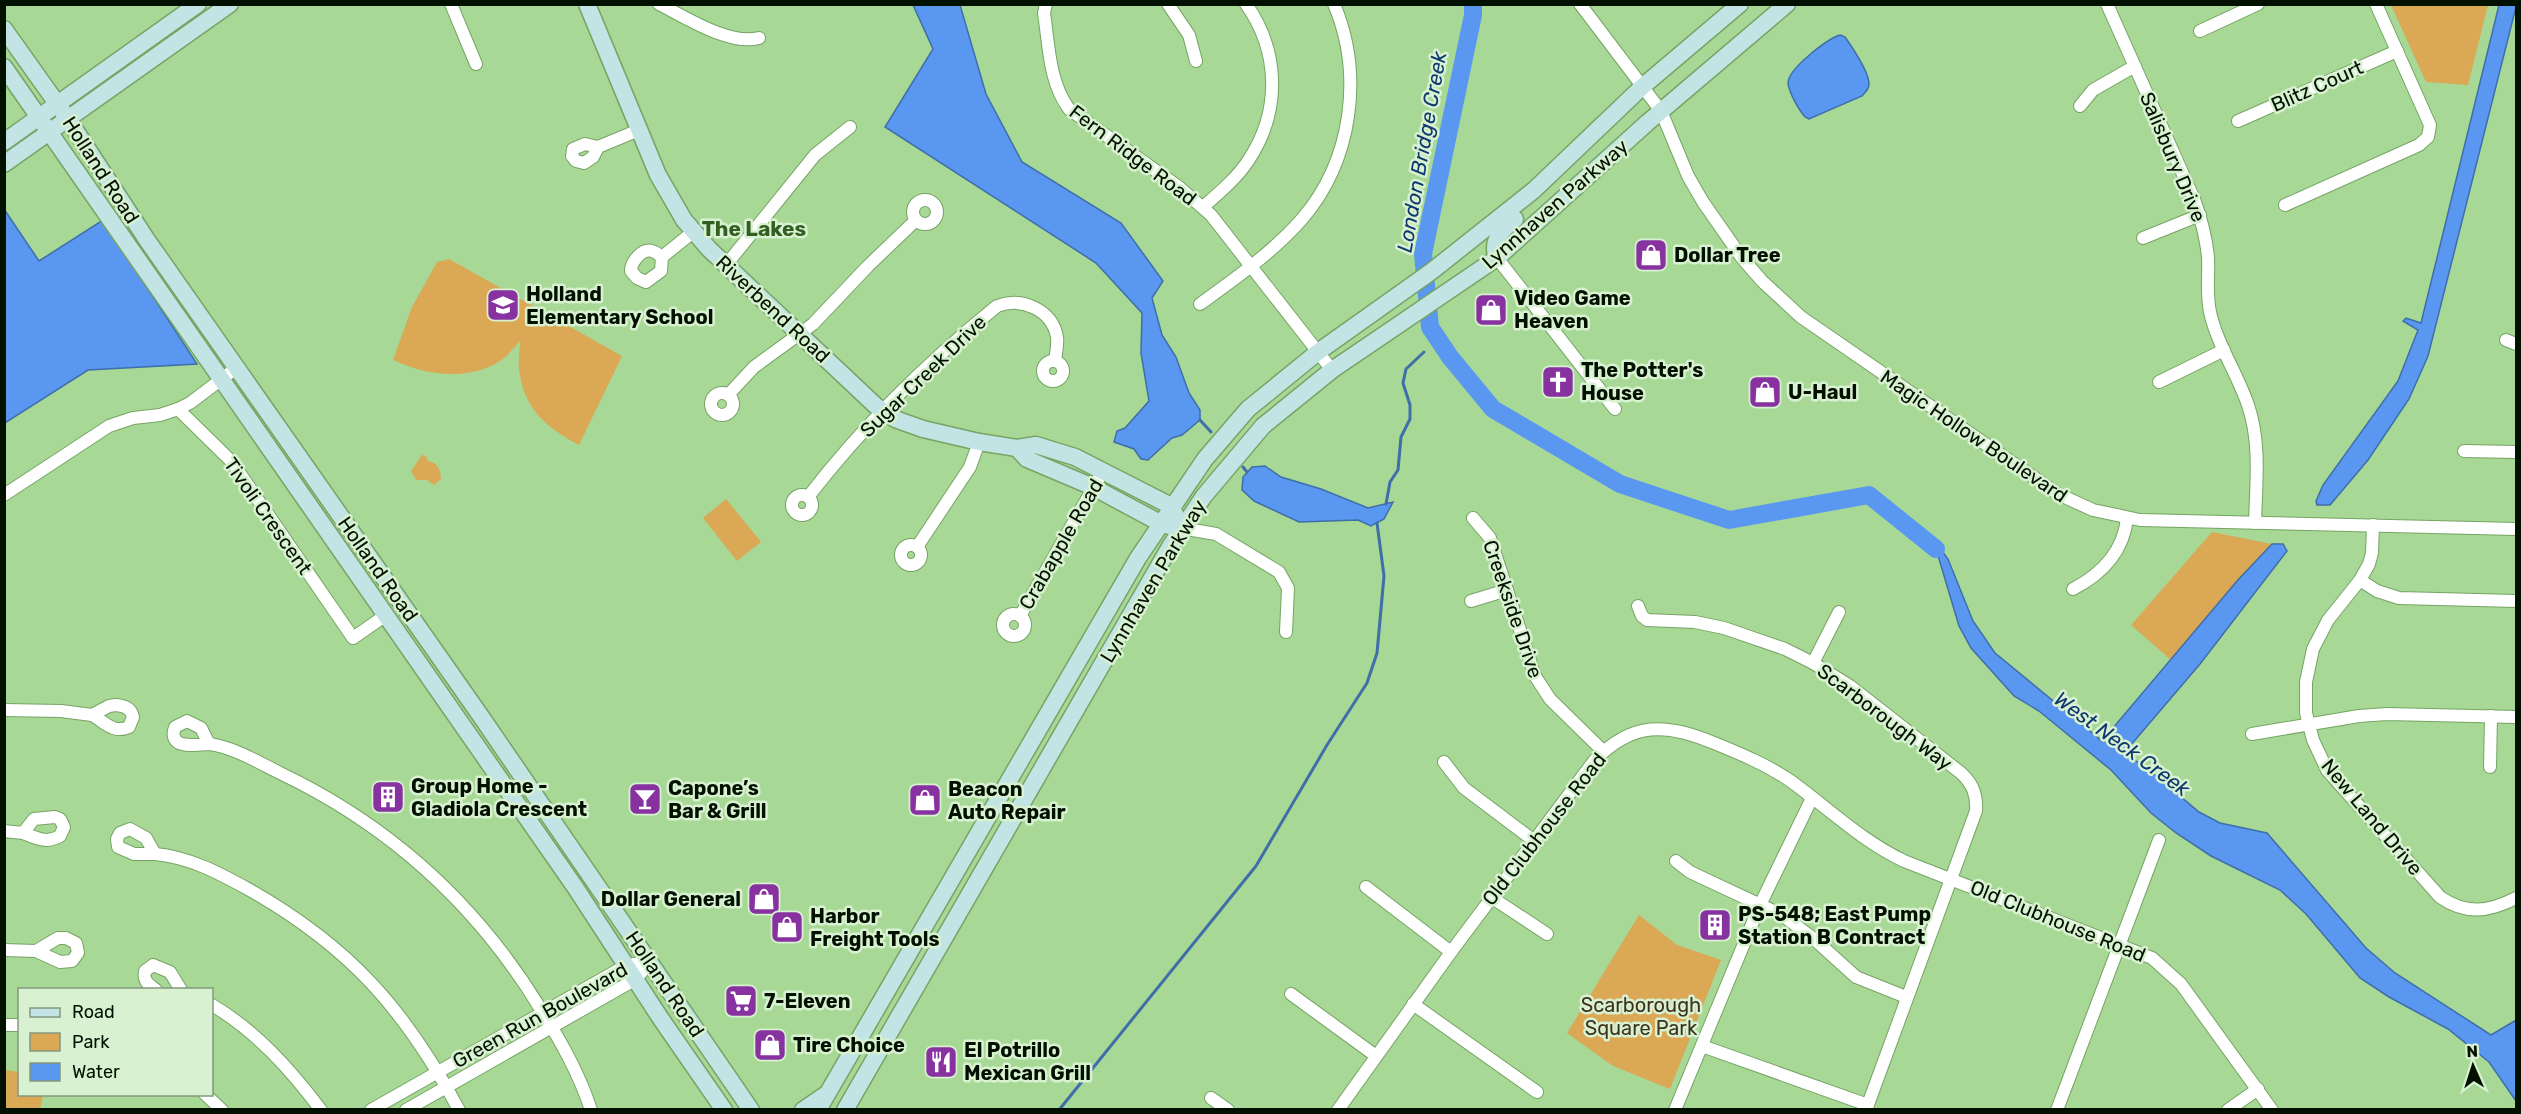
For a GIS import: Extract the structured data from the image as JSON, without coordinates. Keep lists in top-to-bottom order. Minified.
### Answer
{"streets":{"main road":["Holland Road","Lynnhaven Parkway","Riverbend Road"],"street":["Blitz Court","Fern Ridge Road","Salisbury Drive","Sugar Creek Drive","Magic Hollow Boulevard","Tivoli Crescent","Crabapple Road","Creekside Drive","Scarborough Way","New Land Drive","Old Clubhouse Road","Green Run Boulevard"]},"crossings":[["Fern Ridge Road","Lynnhaven Parkway"],["Salisbury Drive","Magic Hollow Boulevard"],["Holland Road","Tivoli Crescent"],["Holland Road","Green Run Boulevard"],["Lynnhaven Parkway","Riverbend Road"],["Lynnhaven Parkway","Magic Hollow Boulevard"],["Riverbend Road","Sugar Creek Drive"],["Riverbend Road","Crabapple Road"],["Magic Hollow Boulevard","New Land Drive"],["Creekside Drive","Old Clubhouse Road"],["Scarborough Way","Old Clubhouse Road"]],"districts":["The Lakes"],"water":["London Bridge Creek","West Neck Creek"],"parks":["Scarborough Square Park"],"places":{"shop":["Dollar Tree","Video Game Heaven","U-Haul","Beacon Auto Repair","Dollar General","Harbor Freight Tools","Tire Choice"],"school or university":["Holland Elementary School"],"church":["The Potter's House"],"building":["Group Home - Gladiola Crescent","PS-548; East Pump Station B Contract"],"bar":["Capone’s Bar & Grill"],"supermarket":["7-Eleven"],"restaurant":["El Potrillo Mexican Grill"]},"legend":["Road","Park","Water"],"north":"top"}
